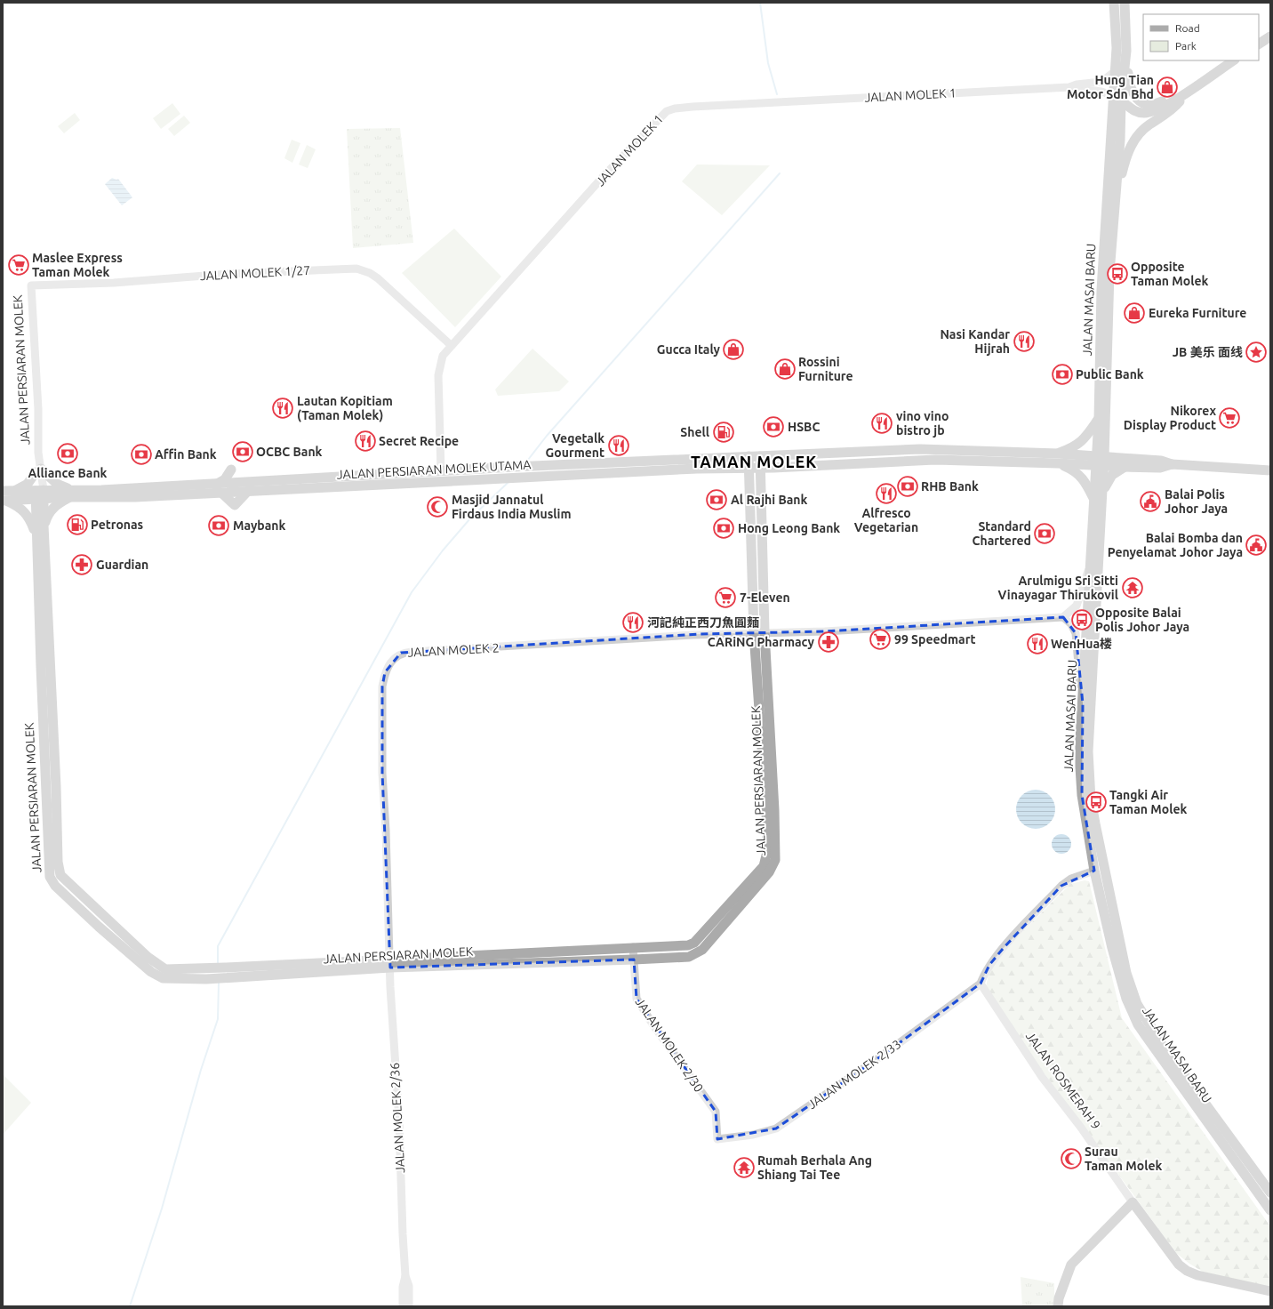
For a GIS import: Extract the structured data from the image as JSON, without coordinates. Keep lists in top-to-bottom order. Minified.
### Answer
{"streets":{"main road":["JALAN MASAI BARU","JALAN PERSIARAN MOLEK","JALAN PERSIARAN MOLEK UTAMA","JALAN ROSMERAH 9"],"street":["JALAN MOLEK 1","JALAN MOLEK 1/27","JALAN MOLEK 2","JALAN MOLEK 2/30","JALAN MOLEK 2/33","JALAN MOLEK 2/36"]},"crossings":[["JALAN MOLEK 1","JALAN MOLEK 1/27"],["JALAN MOLEK 1","JALAN MASAI BARU"],["JALAN MOLEK 1","JALAN PERSIARAN MOLEK UTAMA"],["JALAN MOLEK 1/27","JALAN PERSIARAN MOLEK"],["JALAN MASAI BARU","JALAN PERSIARAN MOLEK UTAMA"],["JALAN PERSIARAN MOLEK","JALAN PERSIARAN MOLEK UTAMA"],["JALAN PERSIARAN MOLEK","JALAN MOLEK 2"],["JALAN PERSIARAN MOLEK","JALAN MOLEK 2/30"],["JALAN PERSIARAN MOLEK","JALAN MOLEK 2/36"],["JALAN MOLEK 2","JALAN MOLEK 2/36"],["JALAN MOLEK 2/30","JALAN MOLEK 2/33"],["JALAN MOLEK 2/33","JALAN ROSMERAH 9"]],"districts":["TAMAN MOLEK"],"places":{"shop":["Hung Tian Motor Sdn Bhd","Eureka Furniture","Gucca Italy","Rossini Furniture"],"supermarket":["Maslee Express Taman Molek","Nikorex Display Product","7-Eleven","99 Speedmart"],"bus stop":["Opposite Taman Molek","Opposite Balai Polis Johor Jaya","Tangki Air Taman Molek"],"restaurant":["Nasi Kandar Hijrah","Lautan Kopitiam (Taman Molek)","vino vino bistro jb","Secret Recipe","Vegetalk Gourment","Alfresco Vegetarian","河記純正西刀魚圓麵","WenHua楼"],"place":["JB 美乐 面线"],"bank":["Public Bank","HSBC","OCBC Bank","Alliance Bank","Affin Bank","RHB Bank","Al Rajhi Bank","Maybank","Hong Leong Bank","Standard Chartered"],"fuel station":["Shell","Petronas"],"public building":["Balai Polis Johor Jaya","Balai Bomba dan Penyelamat Johor Jaya"],"mosque":["Masjid Jannatul Firdaus India Muslim","Surau Taman Molek"],"pharmacy":["Guardian","CARiNG Pharmacy"],"temple":["Arulmigu Sri Sitti Vinayagar Thirukovil","Rumah Berhala Ang Shiang Tai Tee"]},"legend":["Road","Park"]}
